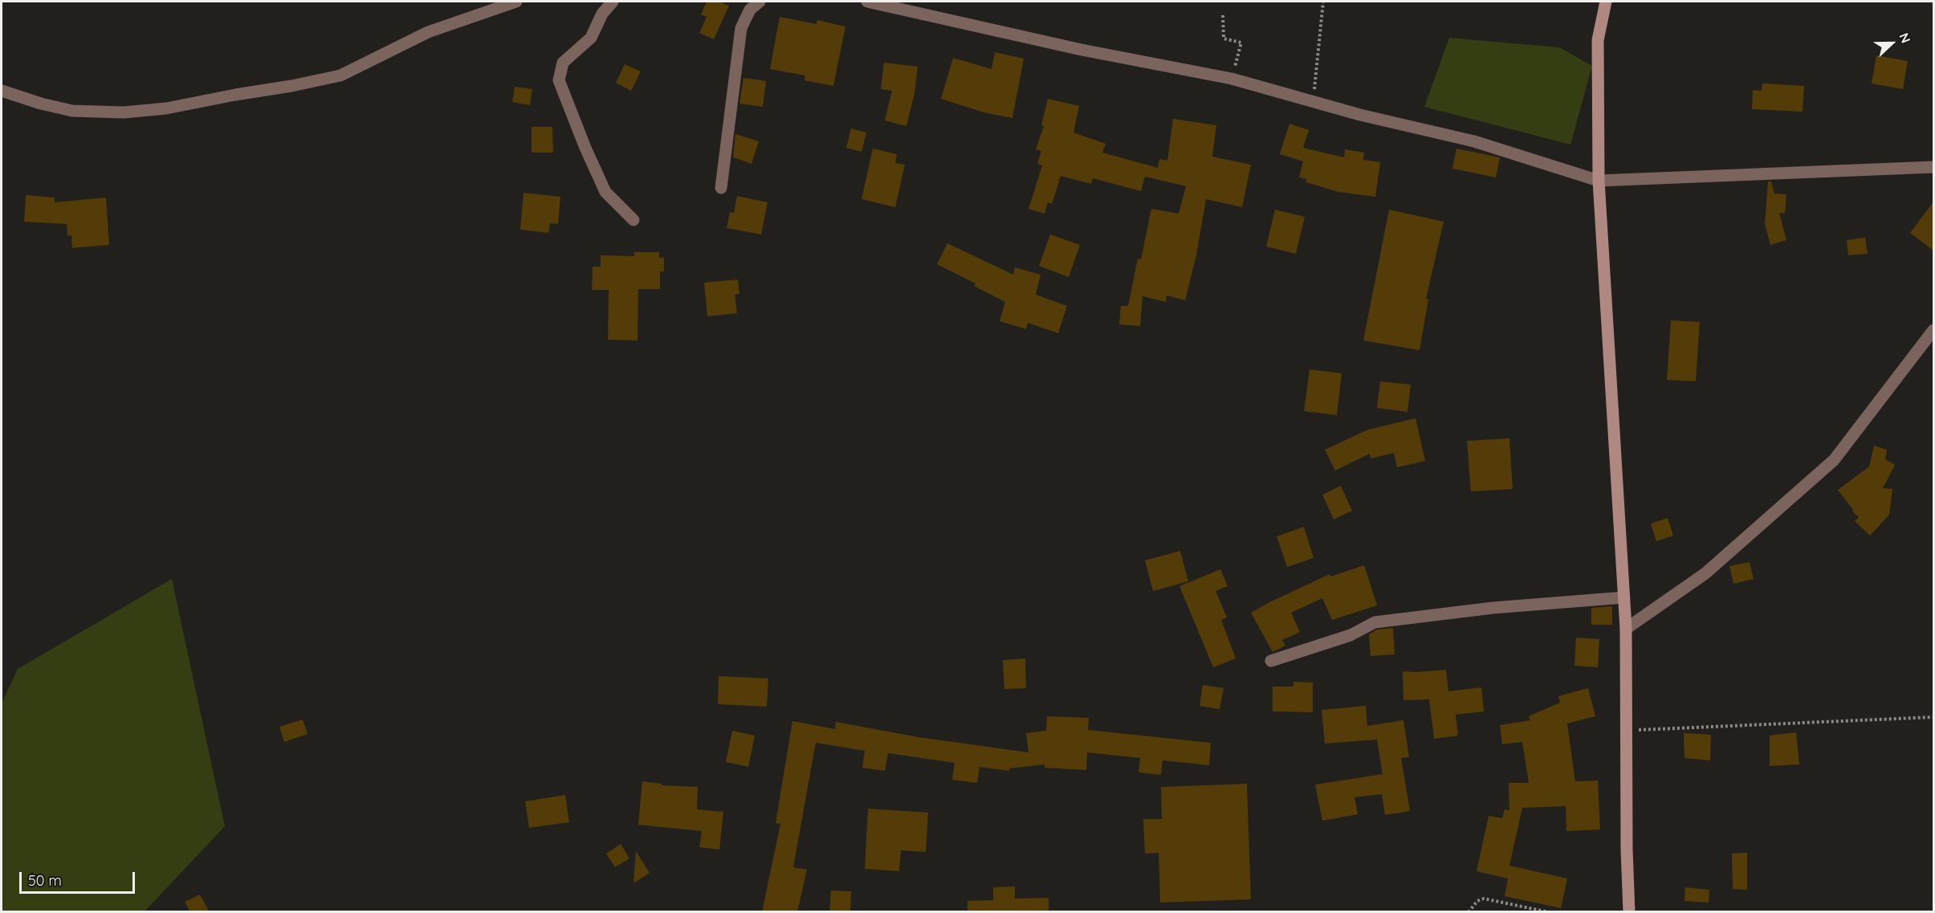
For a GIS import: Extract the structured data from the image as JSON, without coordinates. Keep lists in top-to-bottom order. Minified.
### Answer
{"scale_bar":"50 m","north":"right"}
